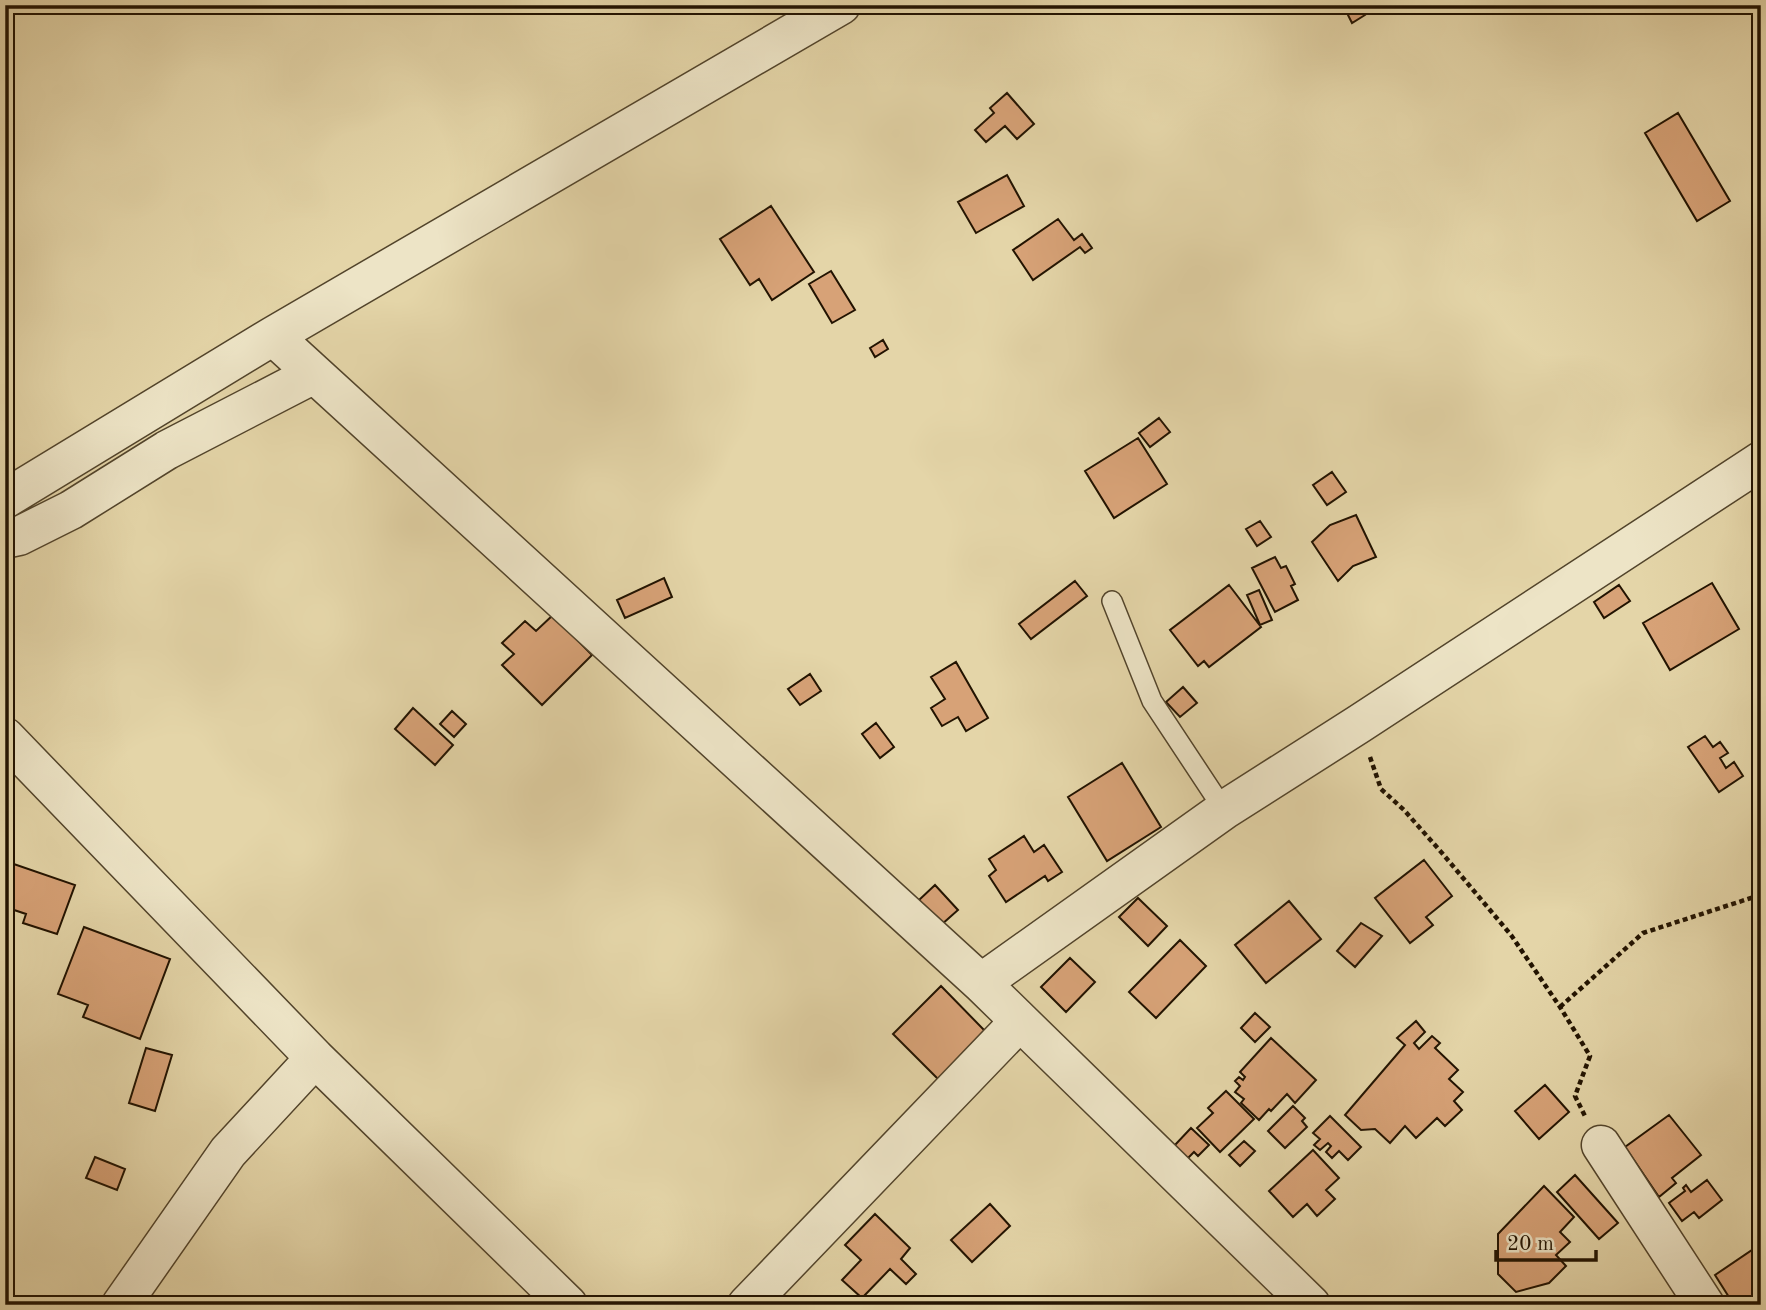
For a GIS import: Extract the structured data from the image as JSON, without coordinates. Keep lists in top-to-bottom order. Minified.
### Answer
{"scale_bar":"20 m"}
